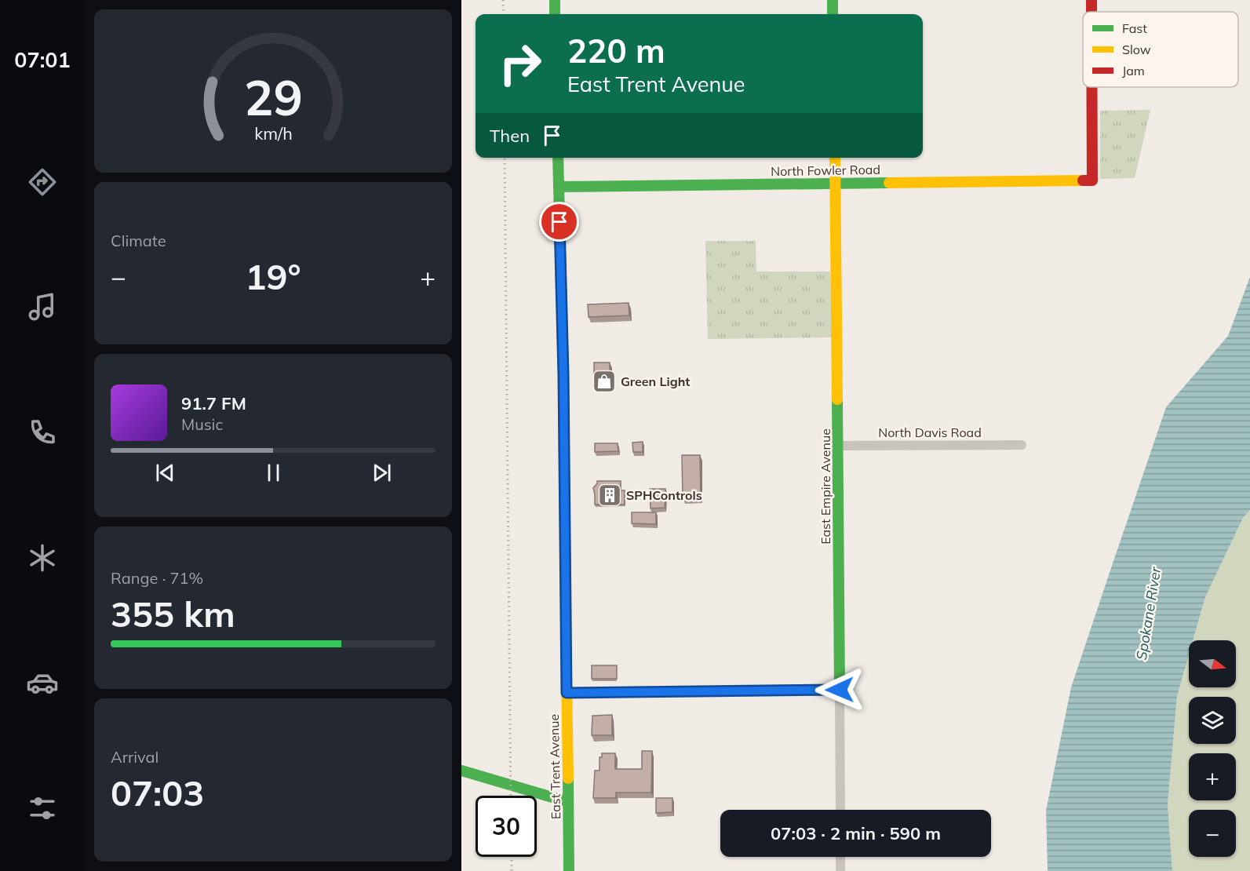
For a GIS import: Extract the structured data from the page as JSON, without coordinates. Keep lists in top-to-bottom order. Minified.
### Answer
{"streets":{"street":["North Fowler Road","North Davis Road","East Empire Avenue","East Trent Avenue"]},"crossings":[["North Fowler Road","East Empire Avenue"],["North Fowler Road","East Trent Avenue"],["North Davis Road","East Empire Avenue"]],"water":["Spokane River"],"places":{"shop":["Green Light"],"building":["SPHControls"]},"legend":["Fast","Slow","Jam"],"north":"right","page":{"tabs":"07:01","turn":["220 m","East Trent Avenue"],"then":"Then","tile":["Climate",["Range · 71%","355 km"],["Arrival","07:03"]],"heat":["−","19°","+"],"song":["91.7 FM","Music"],"map_buttons":["+","−"],"limit":"30","trip":"07:03 · 2 min · 590 m","gauge":["29","km/h"]}}
